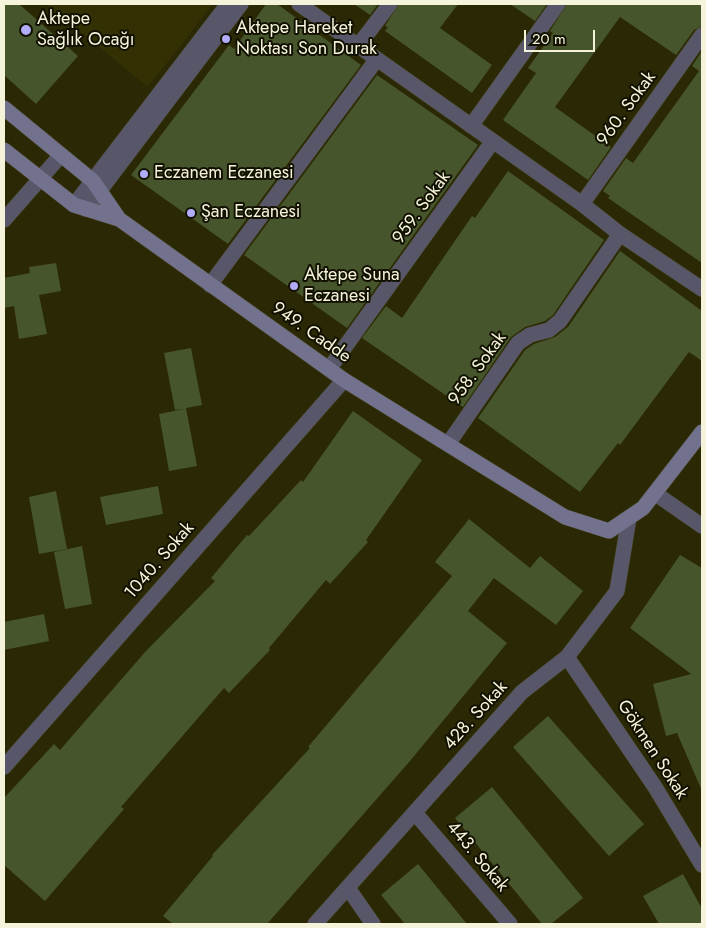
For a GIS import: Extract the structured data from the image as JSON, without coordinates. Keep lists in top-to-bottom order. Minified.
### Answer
{"streets":{"street":["960. Sokak","959. Sokak","949. Cadde","958. Sokak","1040. Sokak","428. Sokak","Gökmen Sokak","443. Sokak"]},"crossings":[["959. Sokak","949. Cadde"],["949. Cadde","958. Sokak"],["949. Cadde","1040. Sokak"],["949. Cadde","428. Sokak"],["428. Sokak","Gökmen Sokak"],["428. Sokak","443. Sokak"]],"places":["Aktepe Sağlık Ocağı","Aktepe Hareket Noktası Son Durak","Eczanem Eczanesi","Şan Eczanesi","Aktepe Suna Eczanesi"],"scale_bar":"20 m"}
